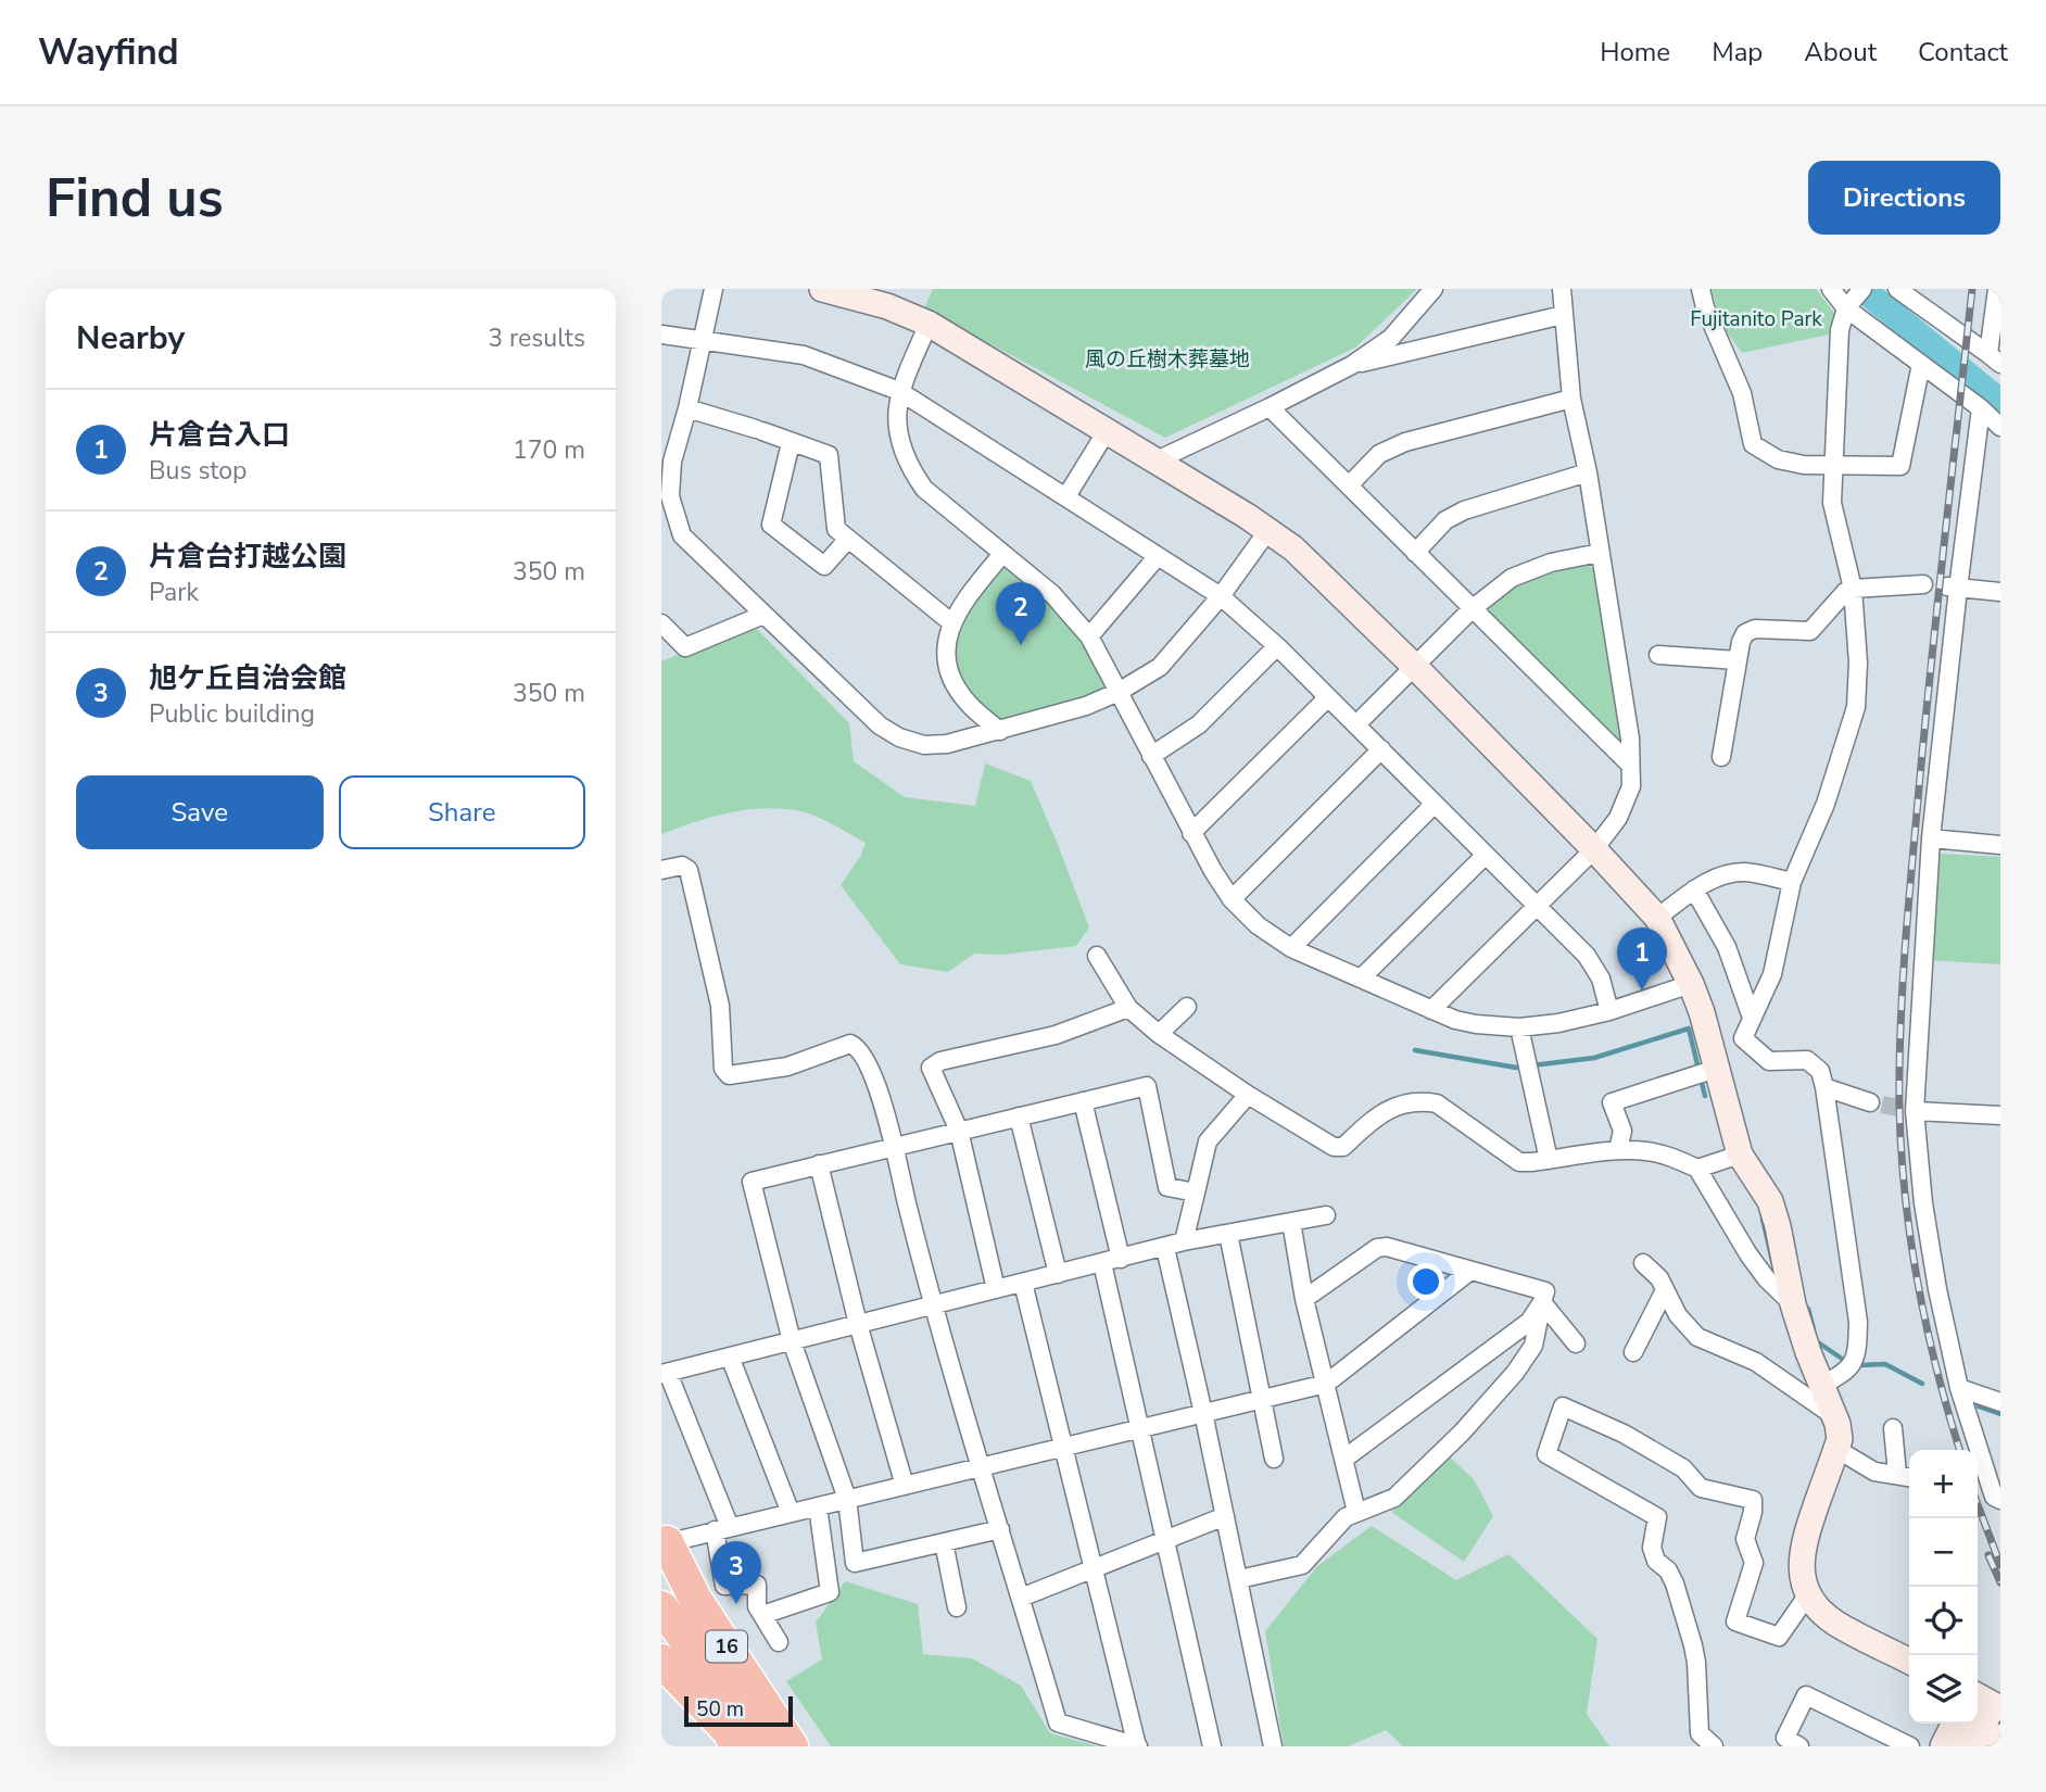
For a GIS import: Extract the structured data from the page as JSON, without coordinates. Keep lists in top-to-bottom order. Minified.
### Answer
{"streets":{"highway":["16"]},"parks":["Fujitanito Park","風の丘樹木葬墓地"],"scale_bar":"50 m","page":{"header":"Wayfind","nav":["Home","Map","About","Contact"],"buttons":["Directions",["Save","Share"]],"title":"Find us","heading":["Nearby","3 results"],"list":[{"mark":"1","name":"片倉台入口","note":"Bus stop","value":"170 m"},{"mark":"2","name":"片倉台打越公園","note":"Park","value":"350 m"},{"mark":"3","name":"旭ケ丘自治会館","note":"Public building","value":"350 m"}],"pins":["2","1","3"],"map_buttons":["+","−"],"scale":"50 m"}}
